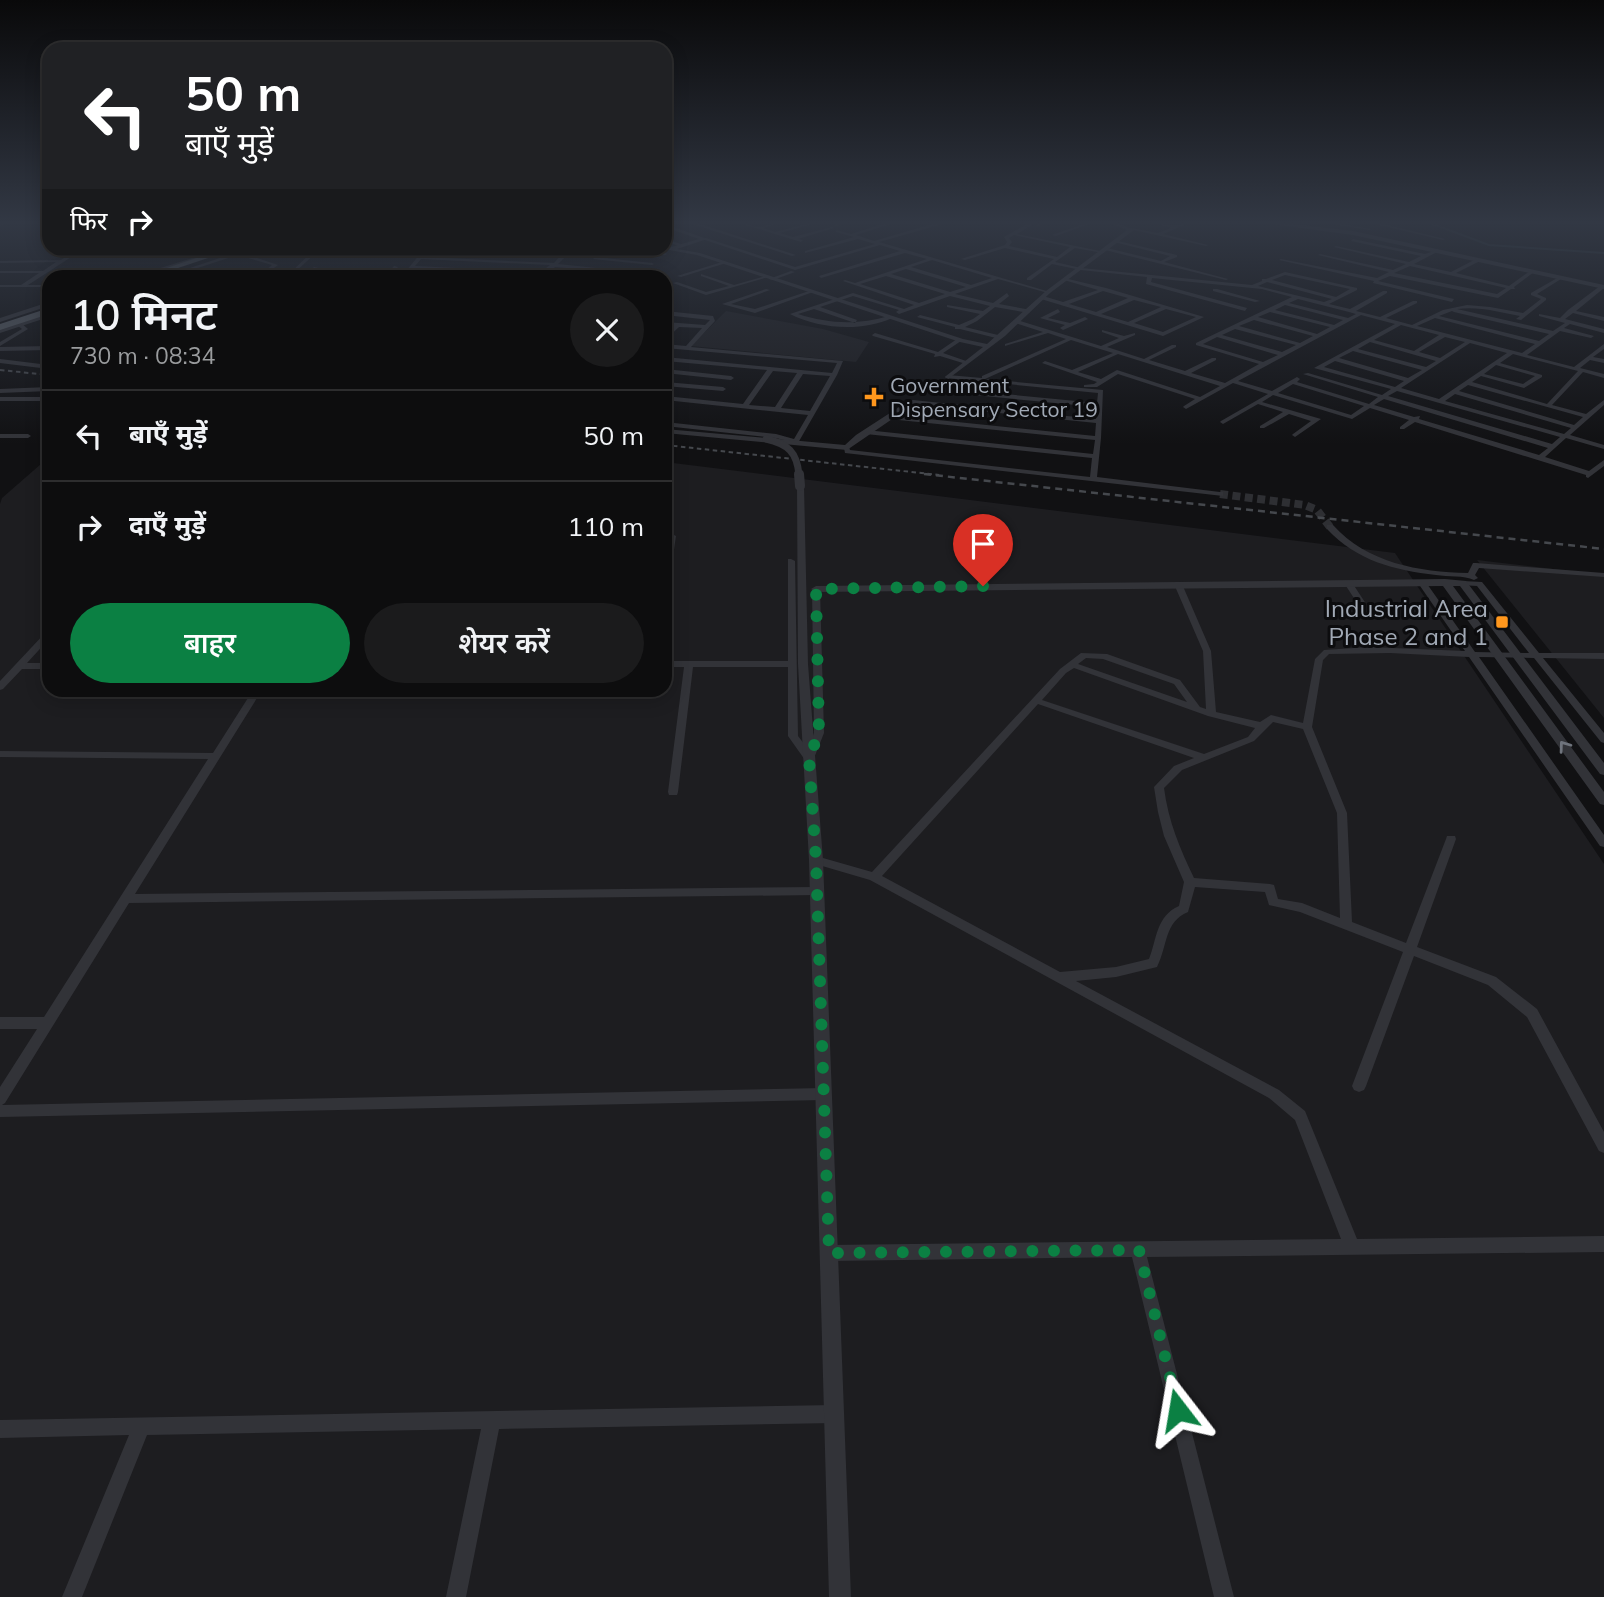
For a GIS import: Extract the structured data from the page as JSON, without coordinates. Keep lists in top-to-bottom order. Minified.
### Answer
{"places":{"health":["Government Dispensary Sector 19"],"transit":["Industrial Area Phase 2 and 1"]},"page":{"turn":["50 m","बाएँ मुड़ें"],"then":"फिर","heading":["10 मिनट","730 m · 08:34"],"list":[{"name":"बाएँ मुड़ें","value":"50 m"},{"name":"दाएँ मुड़ें","value":"110 m"}],"buttons":["बाहर","शेयर करें"]}}
